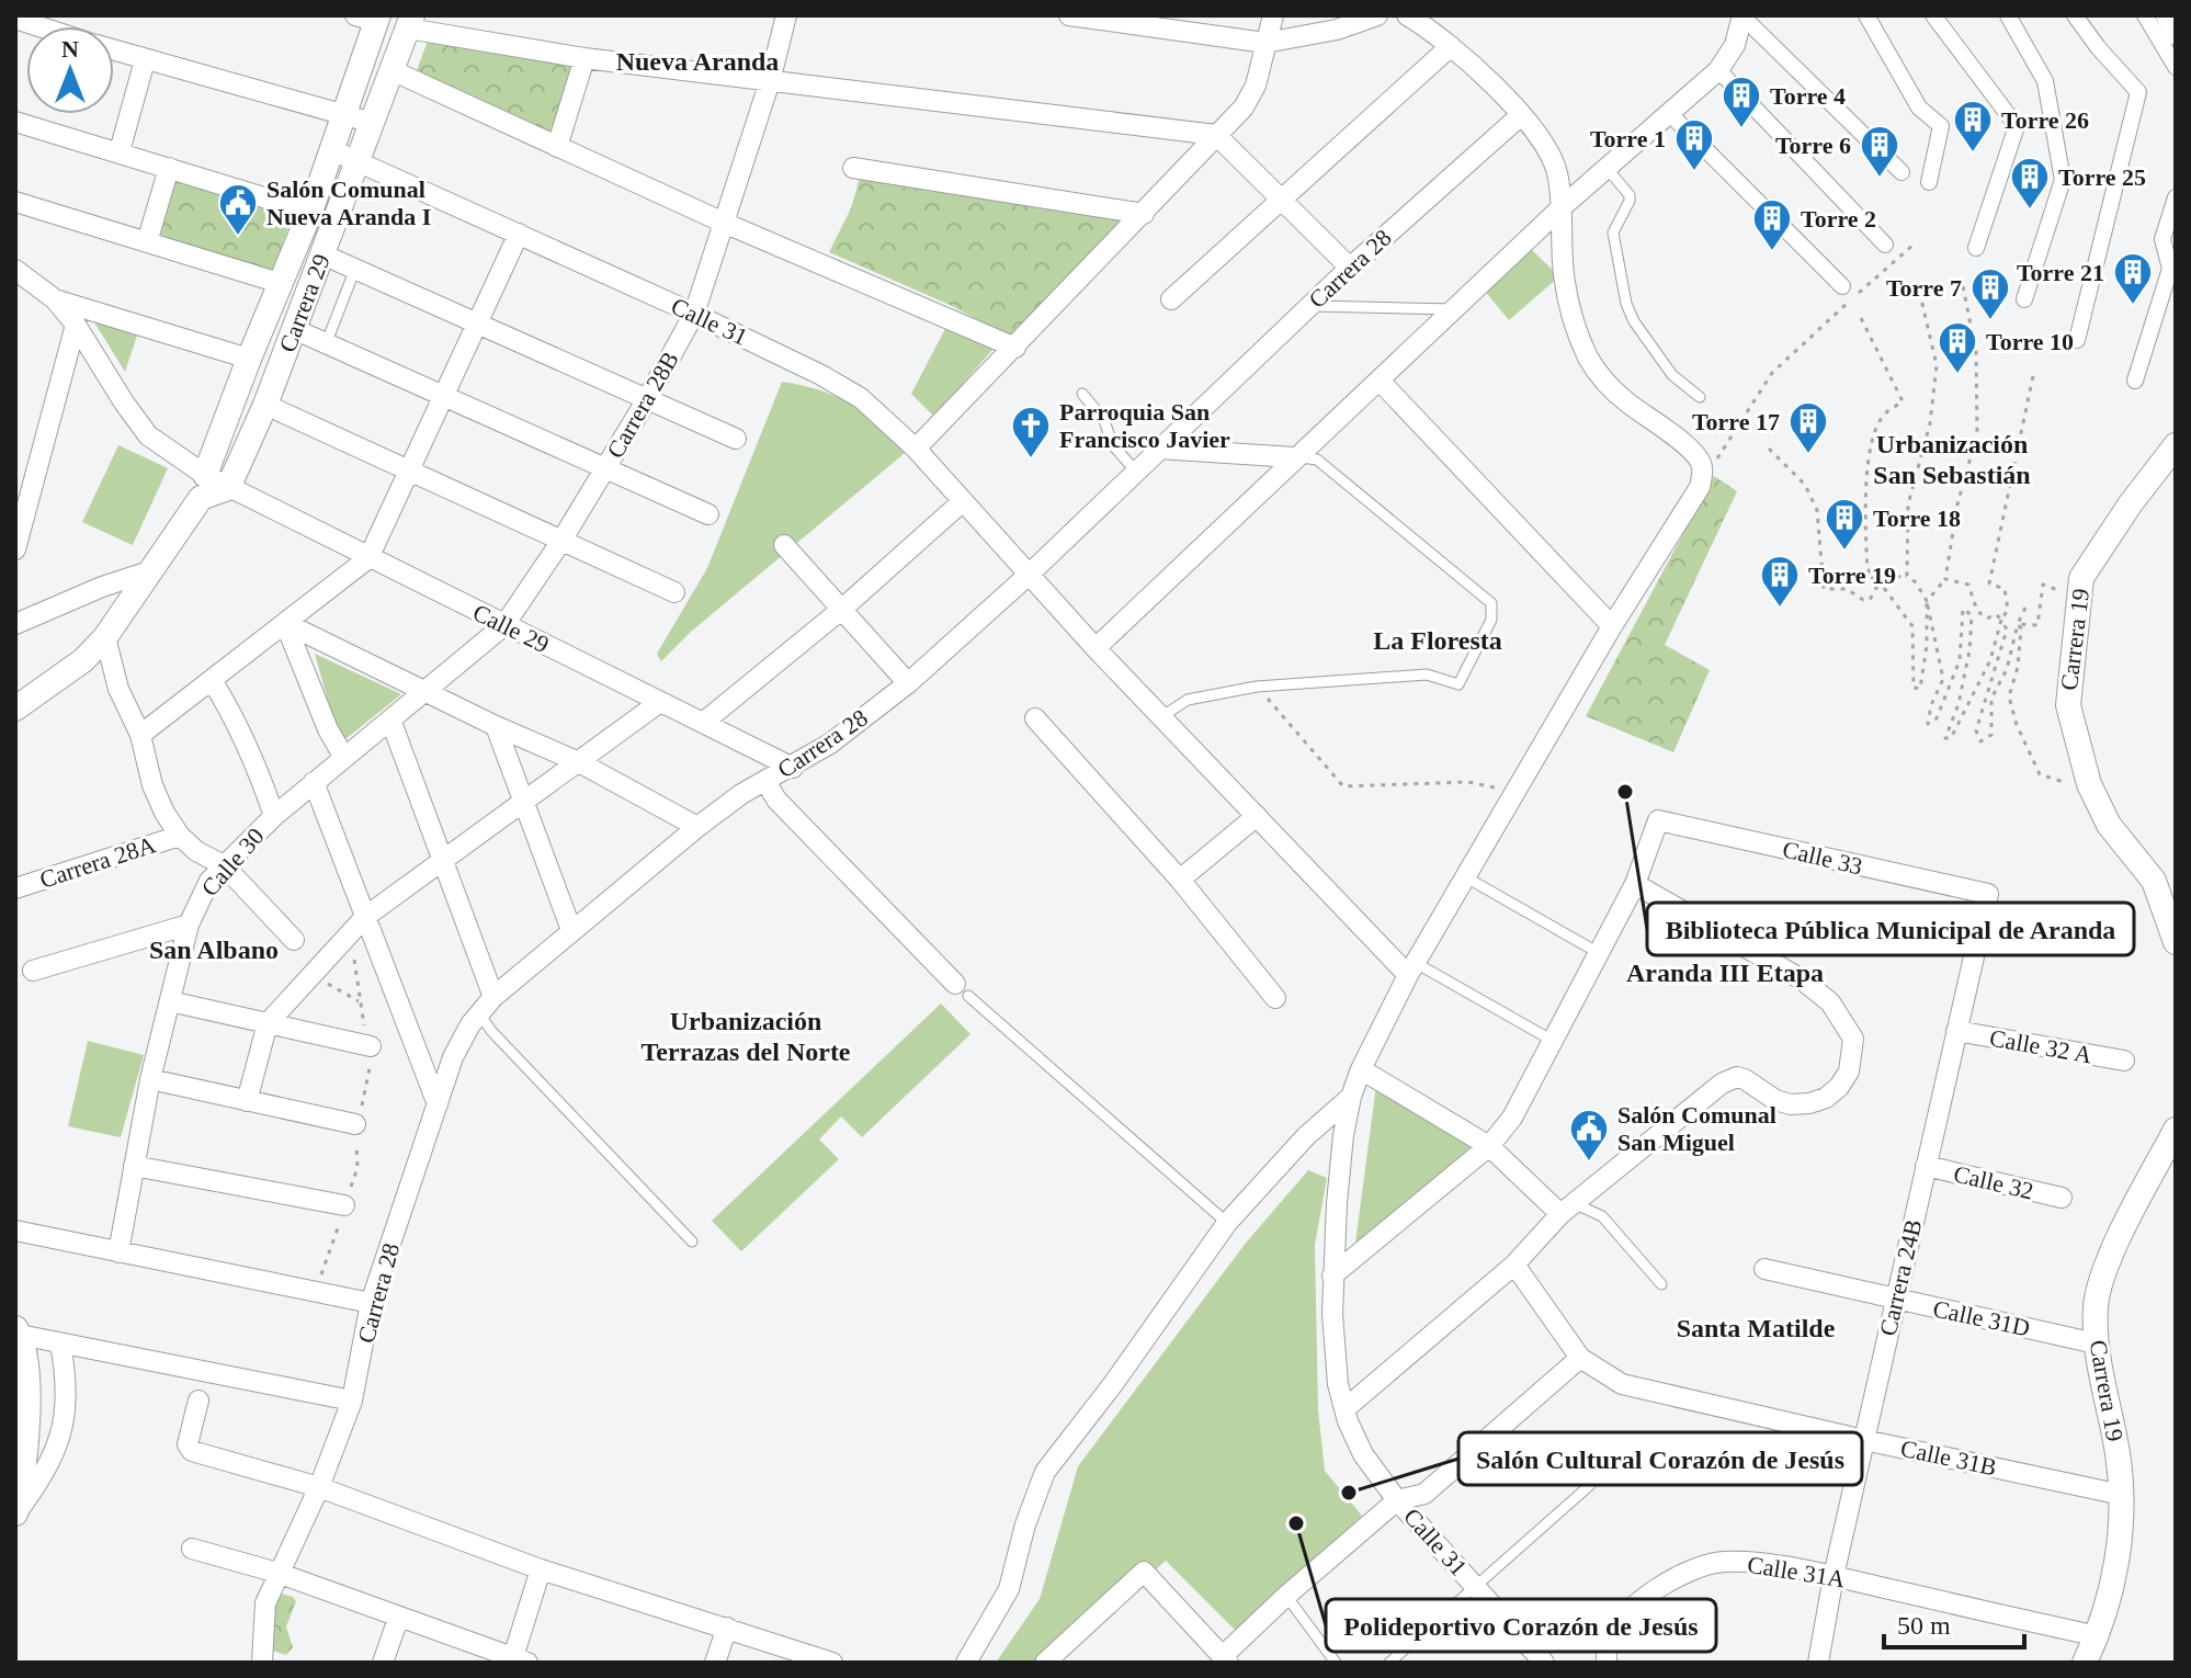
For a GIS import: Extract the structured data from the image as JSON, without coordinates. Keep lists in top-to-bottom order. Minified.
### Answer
{"streets":{"street":["Carrera 28","Carrera 29","Calle 31","Carrera 28B","Calle 29","Carrera 19","Calle 33","Carrera 28A","Calle 30","Calle 32 A","Calle 32","Carrera 24B","Calle 31D","Calle 31B","Calle 31A"]},"crossings":[["Carrera 28","Calle 31"],["Carrera 28","Calle 29"],["Carrera 29","Calle 31"],["Carrera 29","Calle 29"],["Calle 31","Carrera 28B"],["Carrera 28B","Calle 29"],["Carrera 28B","Calle 30"],["Calle 29","Calle 30"],["Carrera 19","Calle 31D"],["Carrera 19","Calle 31B"],["Carrera 19","Calle 31A"],["Calle 33","Carrera 24B"],["Calle 32 A","Carrera 24B"],["Calle 32","Carrera 24B"],["Carrera 24B","Calle 31D"],["Carrera 24B","Calle 31B"],["Carrera 24B","Calle 31A"]],"districts":["Nueva Aranda","Urbanización San Sebastián","La Floresta","San Albano","Aranda III Etapa","Urbanización Terrazas del Norte","Santa Matilde"],"places":{"building":["Torre 4","Torre 26","Torre 1","Torre 6","Torre 25","Torre 2","Torre 21","Torre 7","Torre 10","Torre 17","Torre 18","Torre 19"],"public building":["Salón Comunal Nueva Aranda I","Salón Comunal San Miguel"],"church":["Parroquia San Francisco Javier"],"other":["Biblioteca Pública Municipal de Aranda","Salón Cultural Corazón de Jesús","Polideportivo Corazón de Jesús"]},"scale_bar":"50 m","north":"top"}
